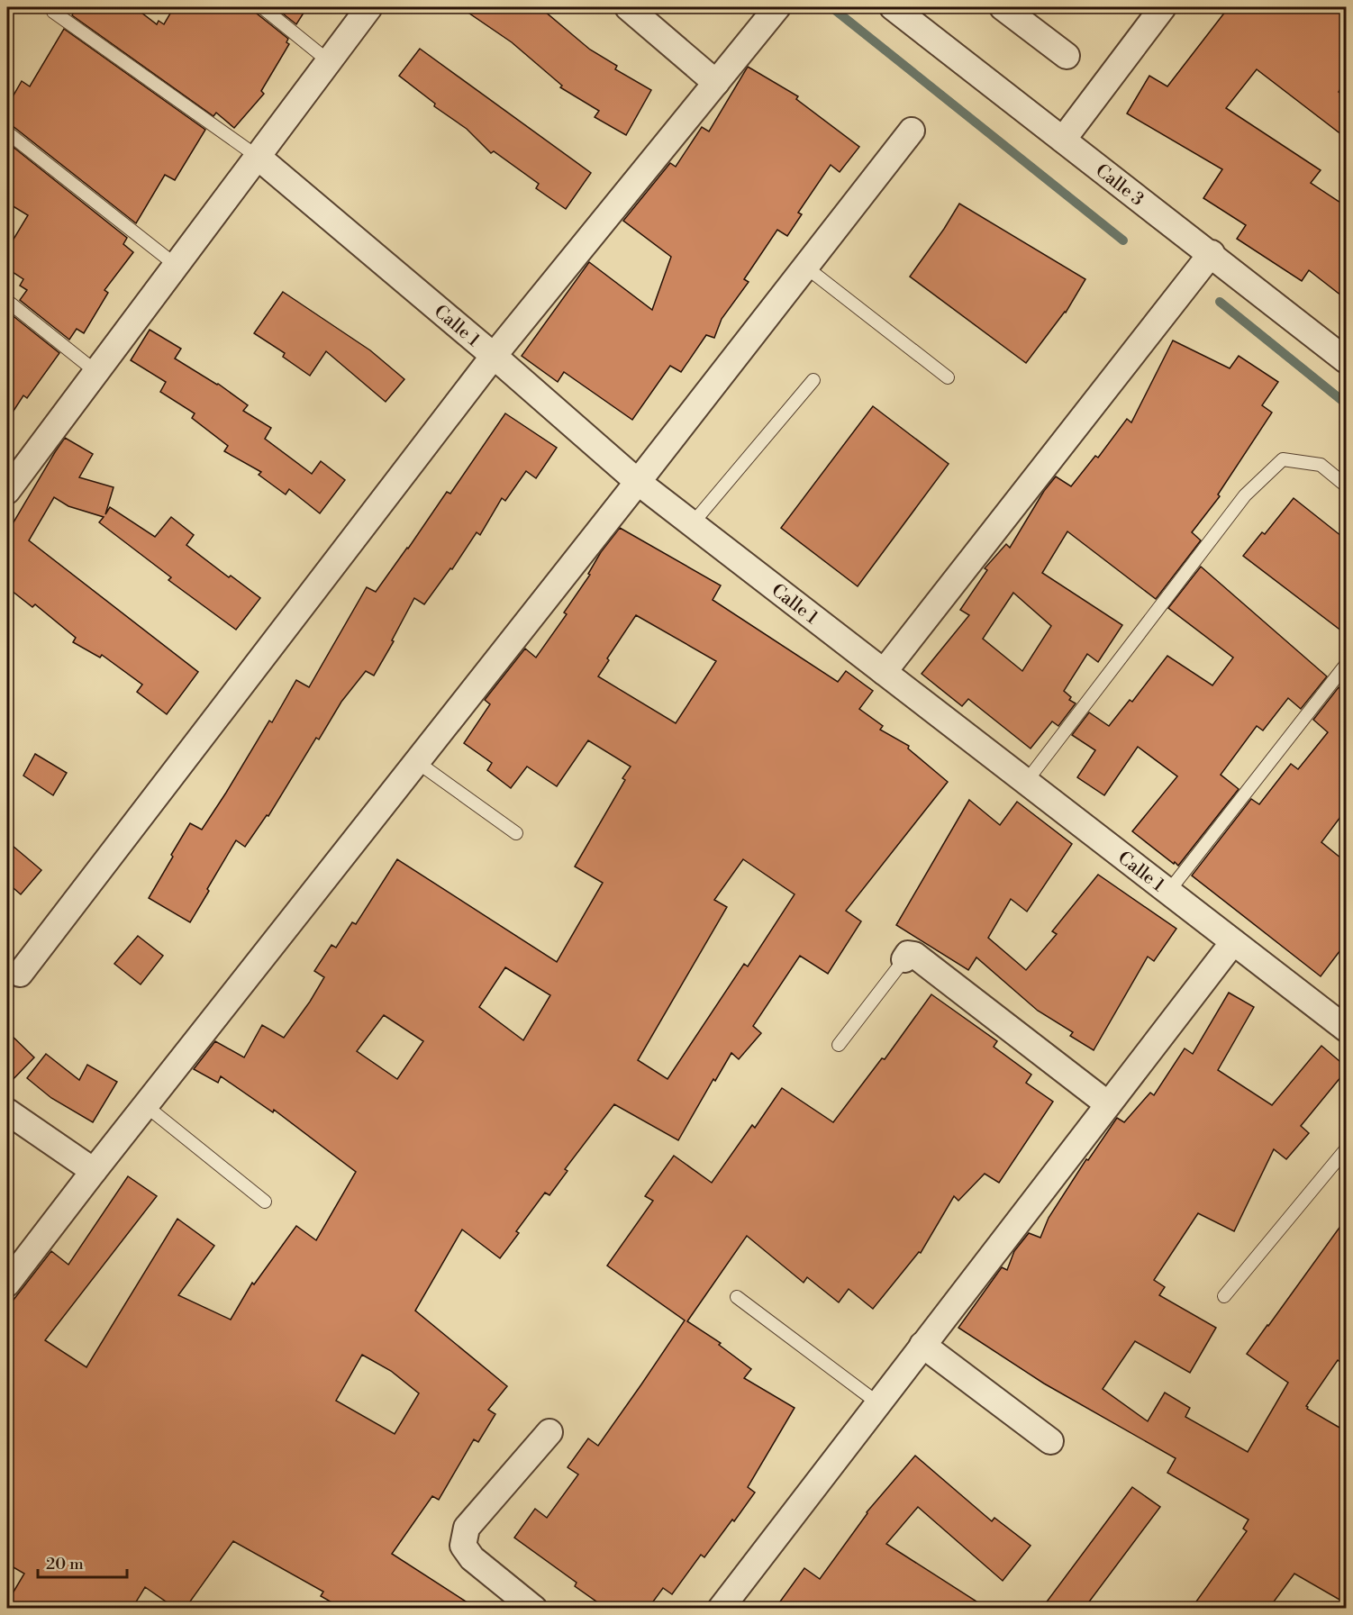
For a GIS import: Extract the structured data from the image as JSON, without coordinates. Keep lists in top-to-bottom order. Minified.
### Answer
{"streets":{"street":["Calle 3","Calle 1"]},"scale_bar":"20 m"}
